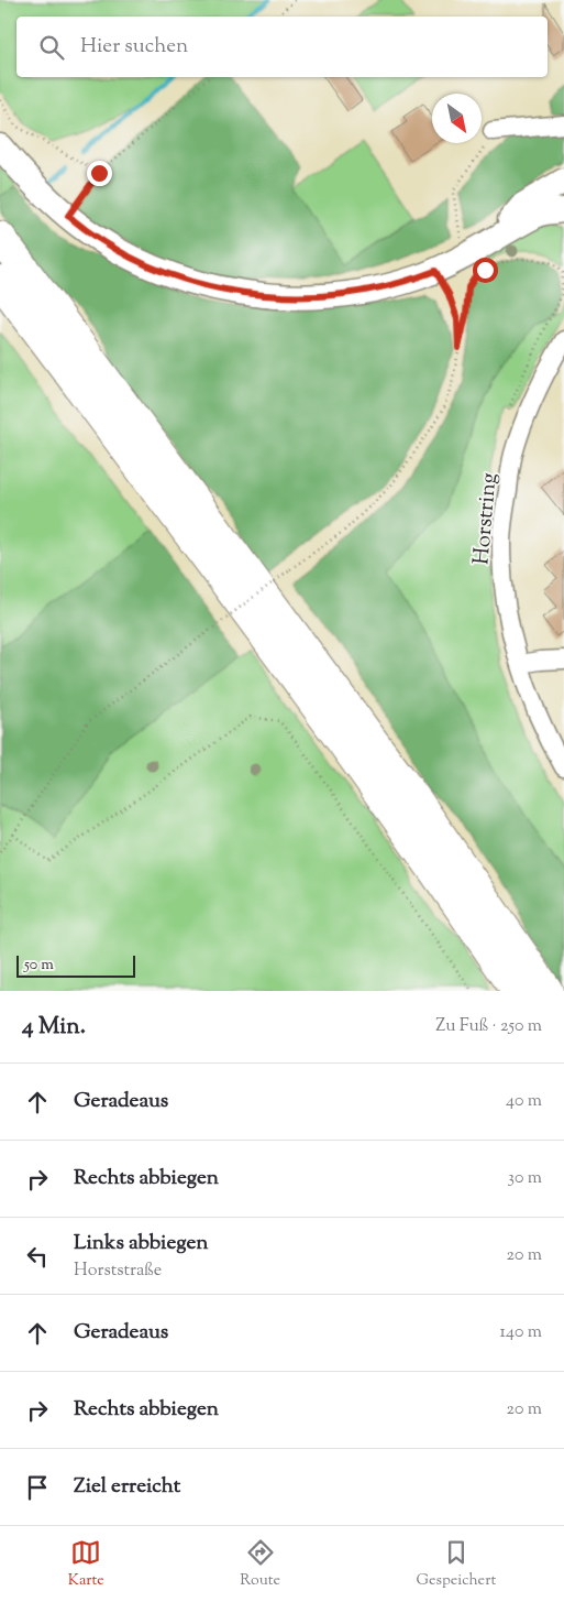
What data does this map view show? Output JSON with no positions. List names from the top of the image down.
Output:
{
  "streets": {
    "street": ["Horstring"]
  },
  "scale_bar": "50 m",
  "north": "bottom right",
  "page": {
    "search": "Hier suchen",
    "scale": "50 m",
    "heading": ["4 Min.", "Zu Fuß · 250 m"],
    "list": [
      ["Geradeaus", "40 m"],
      ["Rechts abbiegen", "30 m"],
      ["Links abbiegen", "Horststraße", "20 m"],
      ["Geradeaus", "140 m"],
      ["Rechts abbiegen", "20 m"],
      "Ziel erreicht"
    ],
    "nav": ["Karte", "Route", "Gespeichert"]
  }
}
